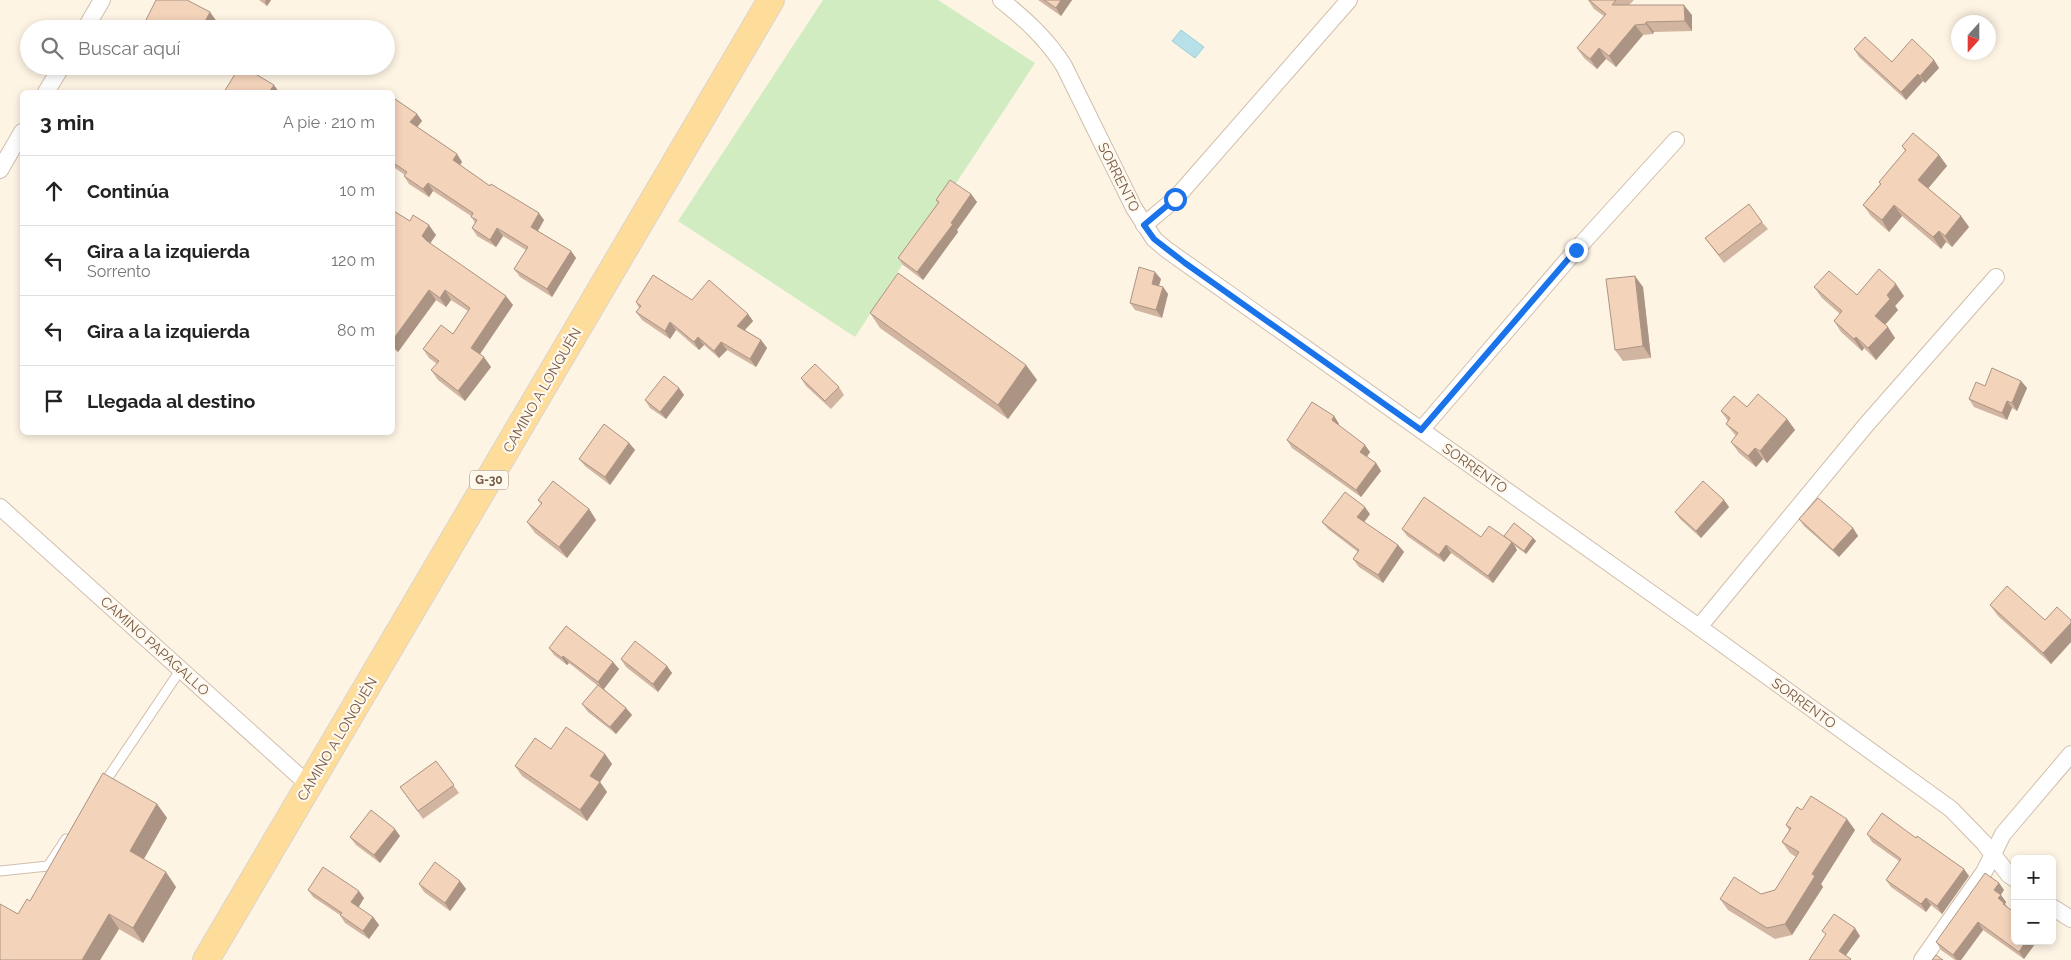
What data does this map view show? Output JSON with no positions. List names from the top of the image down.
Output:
{
  "streets": {
    "main road": ["CAMINO A LONQUÉN", "G-30"],
    "street": ["SORRENTO", "CAMINO PAPAGALLO"]
  },
  "crossings": [
    ["CAMINO A LONQUÉN", "CAMINO PAPAGALLO"]
  ],
  "north": "bottom",
  "page": {
    "search": "Buscar aquí",
    "heading": ["3 min", "A pie · 210 m"],
    "list": [
      ["Continúa", "10 m"],
      ["Gira a la izquierda", "Sorrento", "120 m"],
      ["Gira a la izquierda", "80 m"],
      "Llegada al destino"
    ],
    "map_buttons": ["+", "−"]
  }
}
